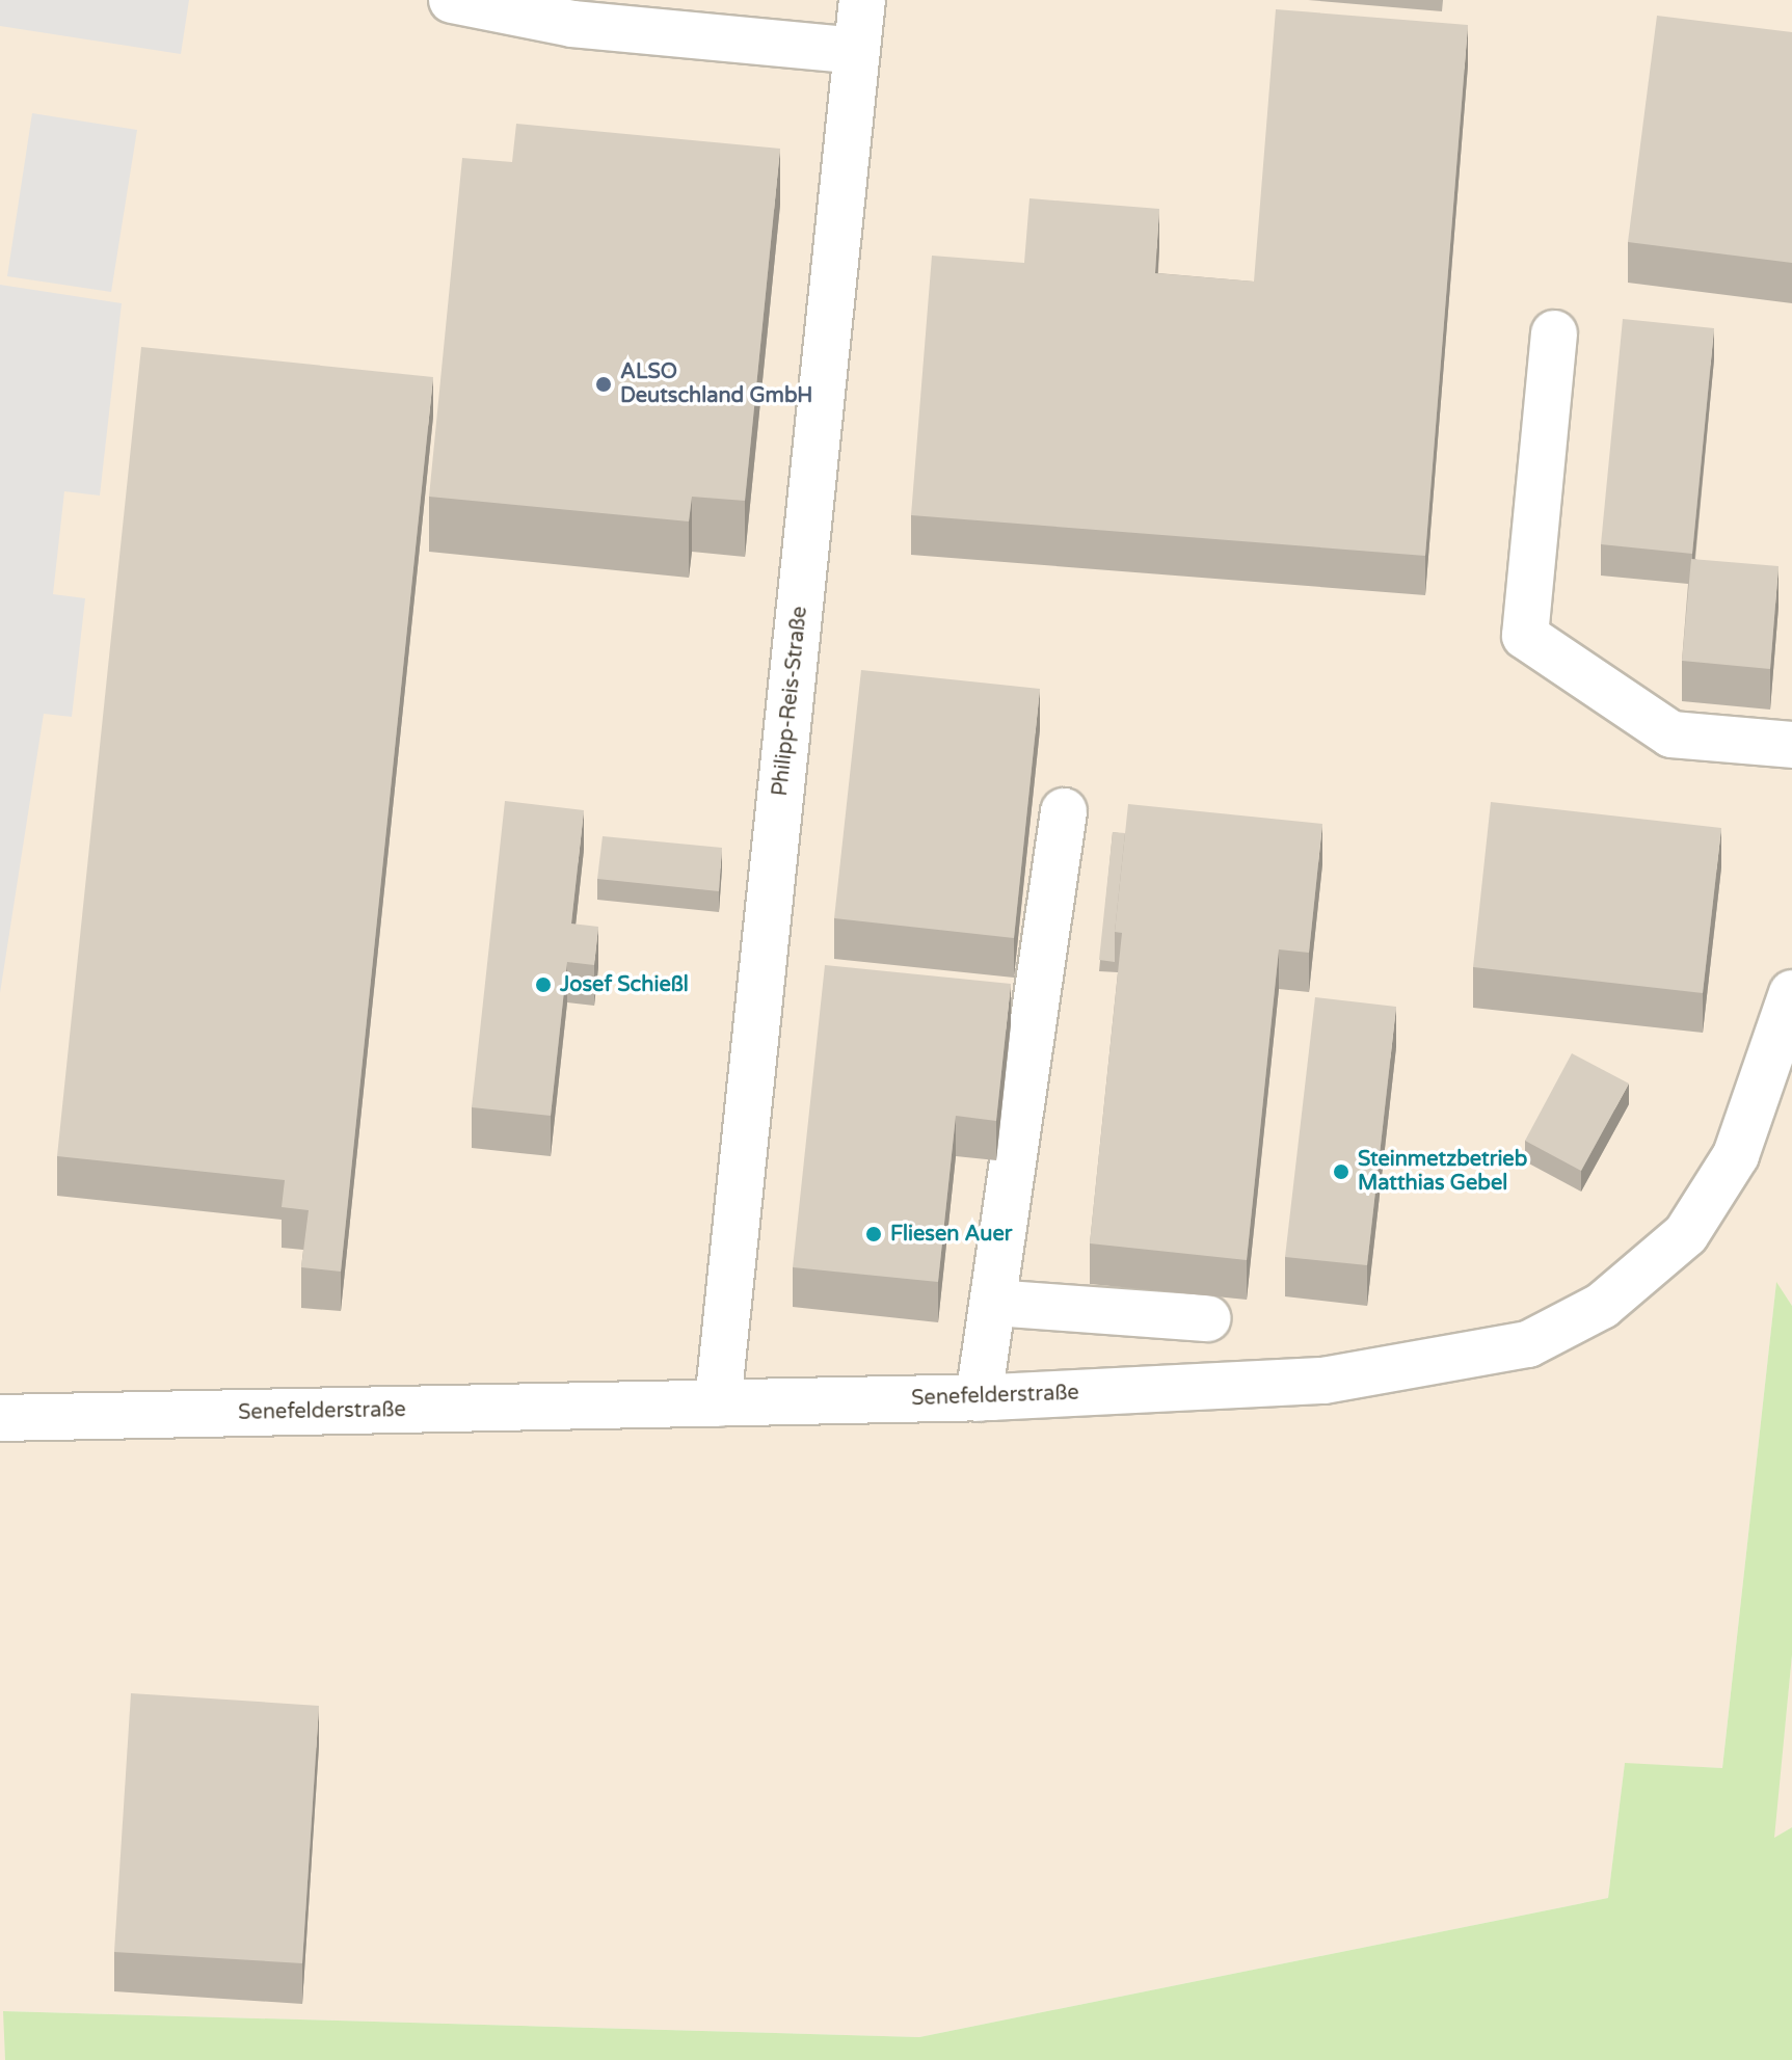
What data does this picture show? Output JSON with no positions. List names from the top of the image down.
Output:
{
  "streets": {
    "street": ["Philipp-Reis-Straße", "Senefelderstraße"]
  },
  "crossings": [
    ["Philipp-Reis-Straße", "Senefelderstraße"]
  ],
  "places": [
    "ALSO Deutschland GmbH",
    "Josef Schießl",
    "Steinmetzbetrieb Matthias Gebel",
    "Fliesen Auer"
  ]
}
